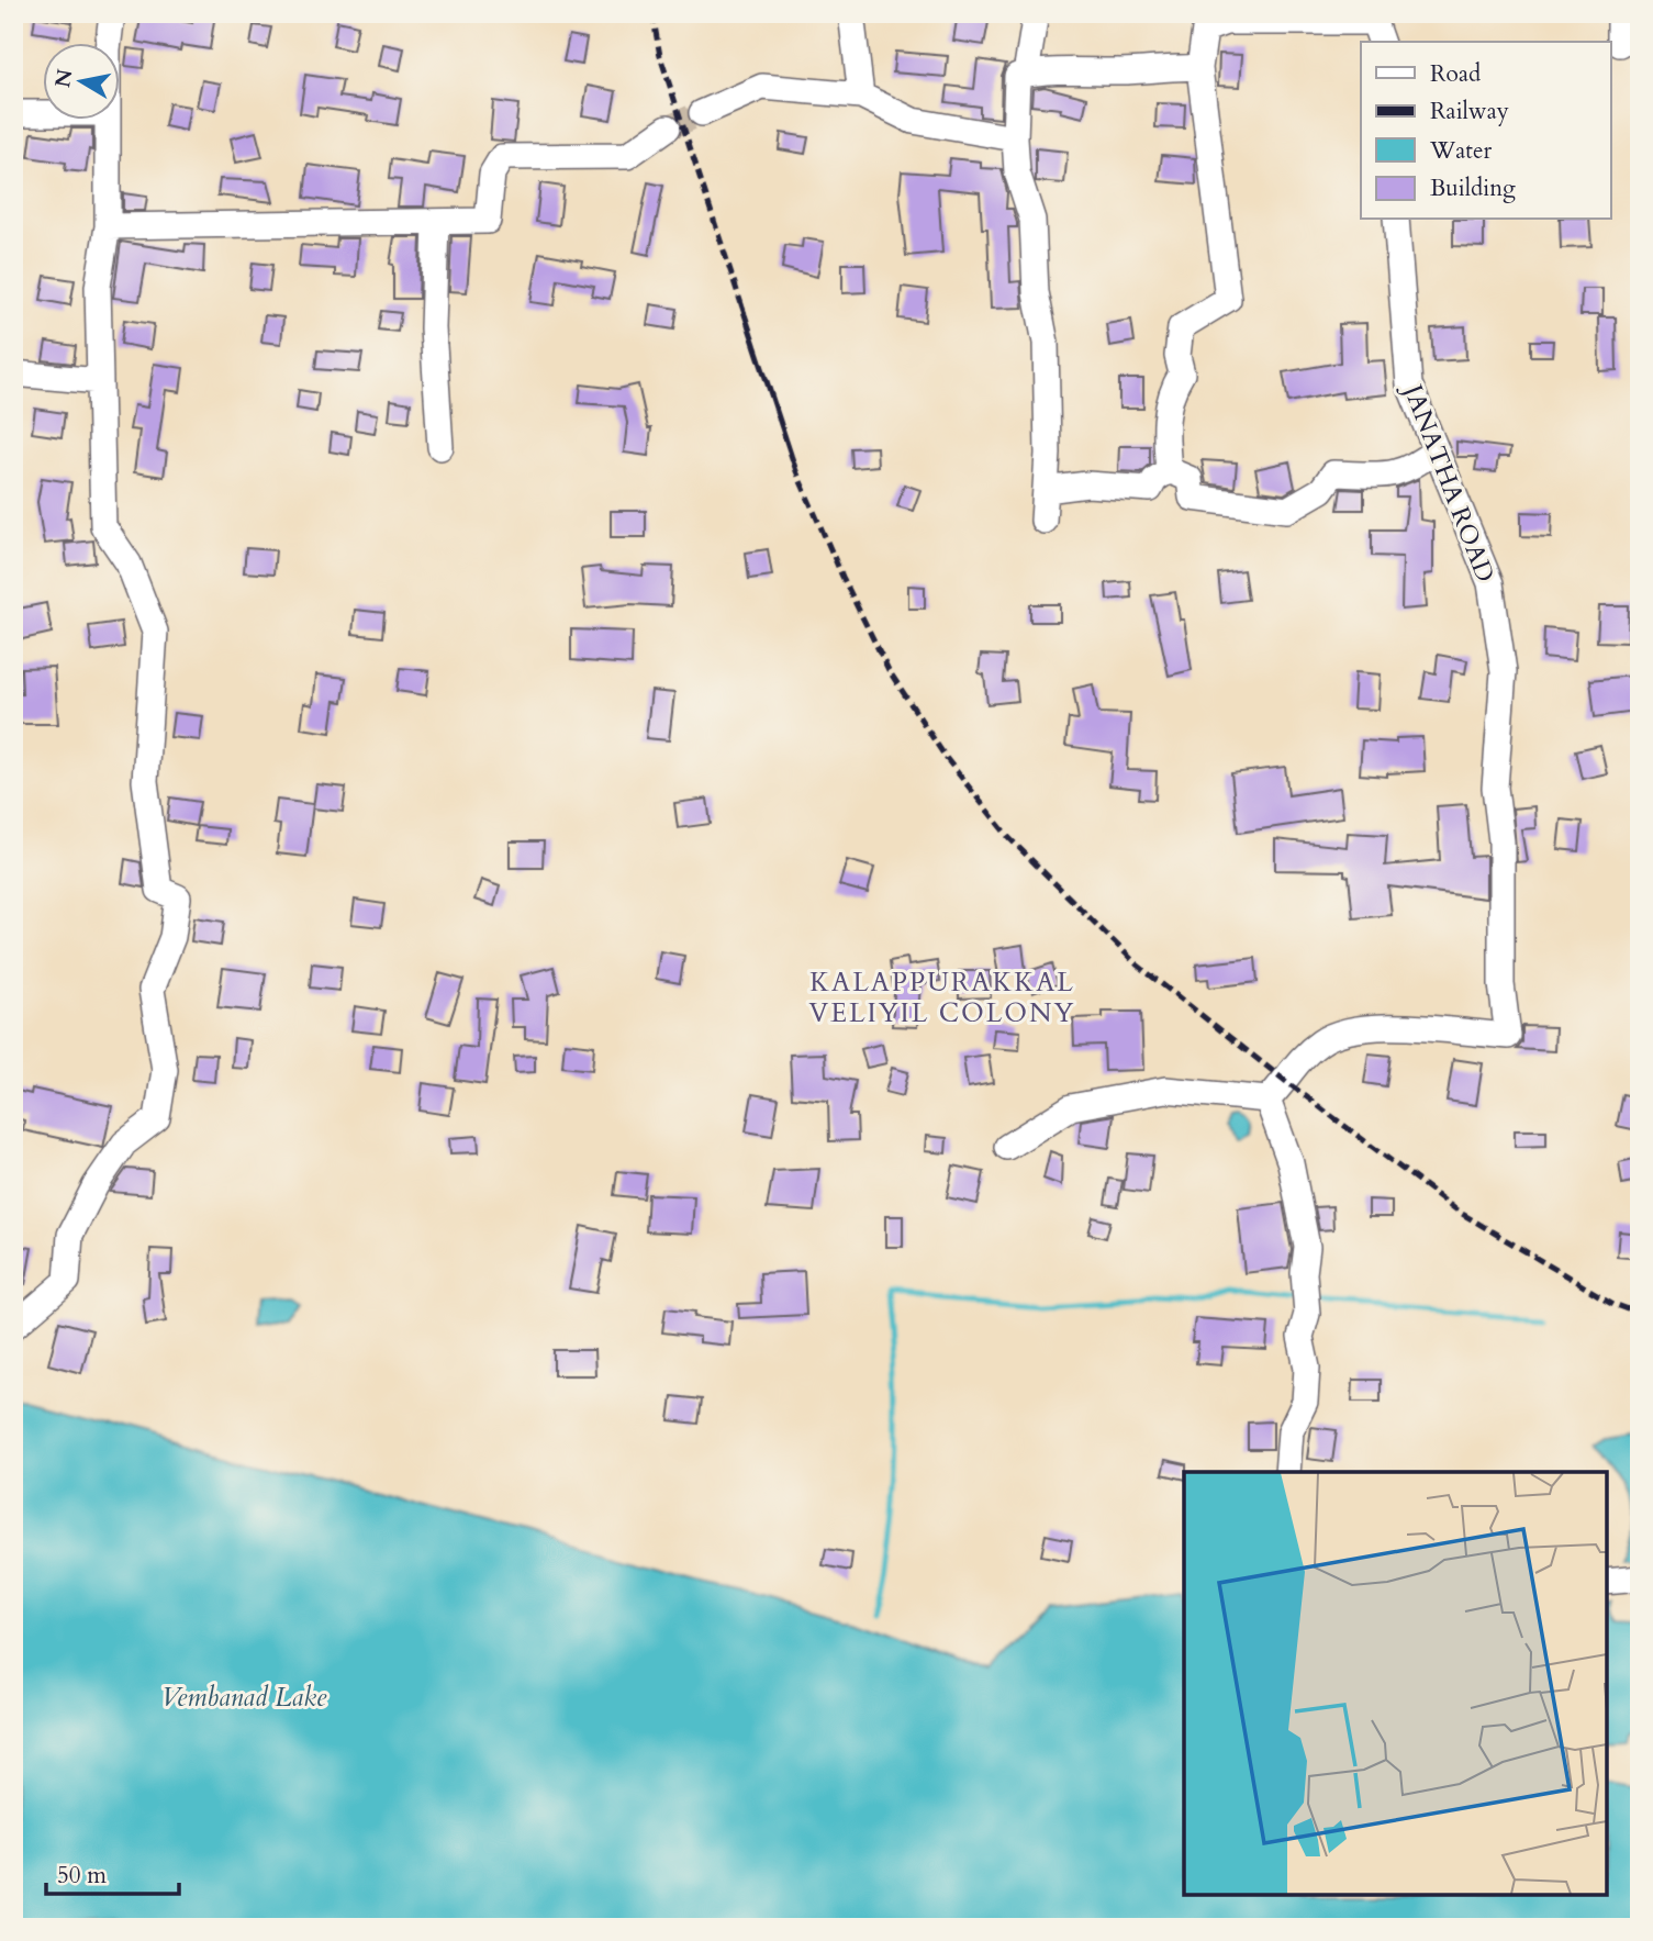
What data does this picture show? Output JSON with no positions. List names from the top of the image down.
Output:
{
  "streets": {
    "street": ["JANATHA ROAD"]
  },
  "districts": ["KALAPPURAKKAL VELIYIL COLONY"],
  "water": ["Vembanad Lake"],
  "legend": [
    "Road",
    "Railway",
    "Water",
    "Building"
  ],
  "scale_bar": "50 m",
  "north": "left"
}
